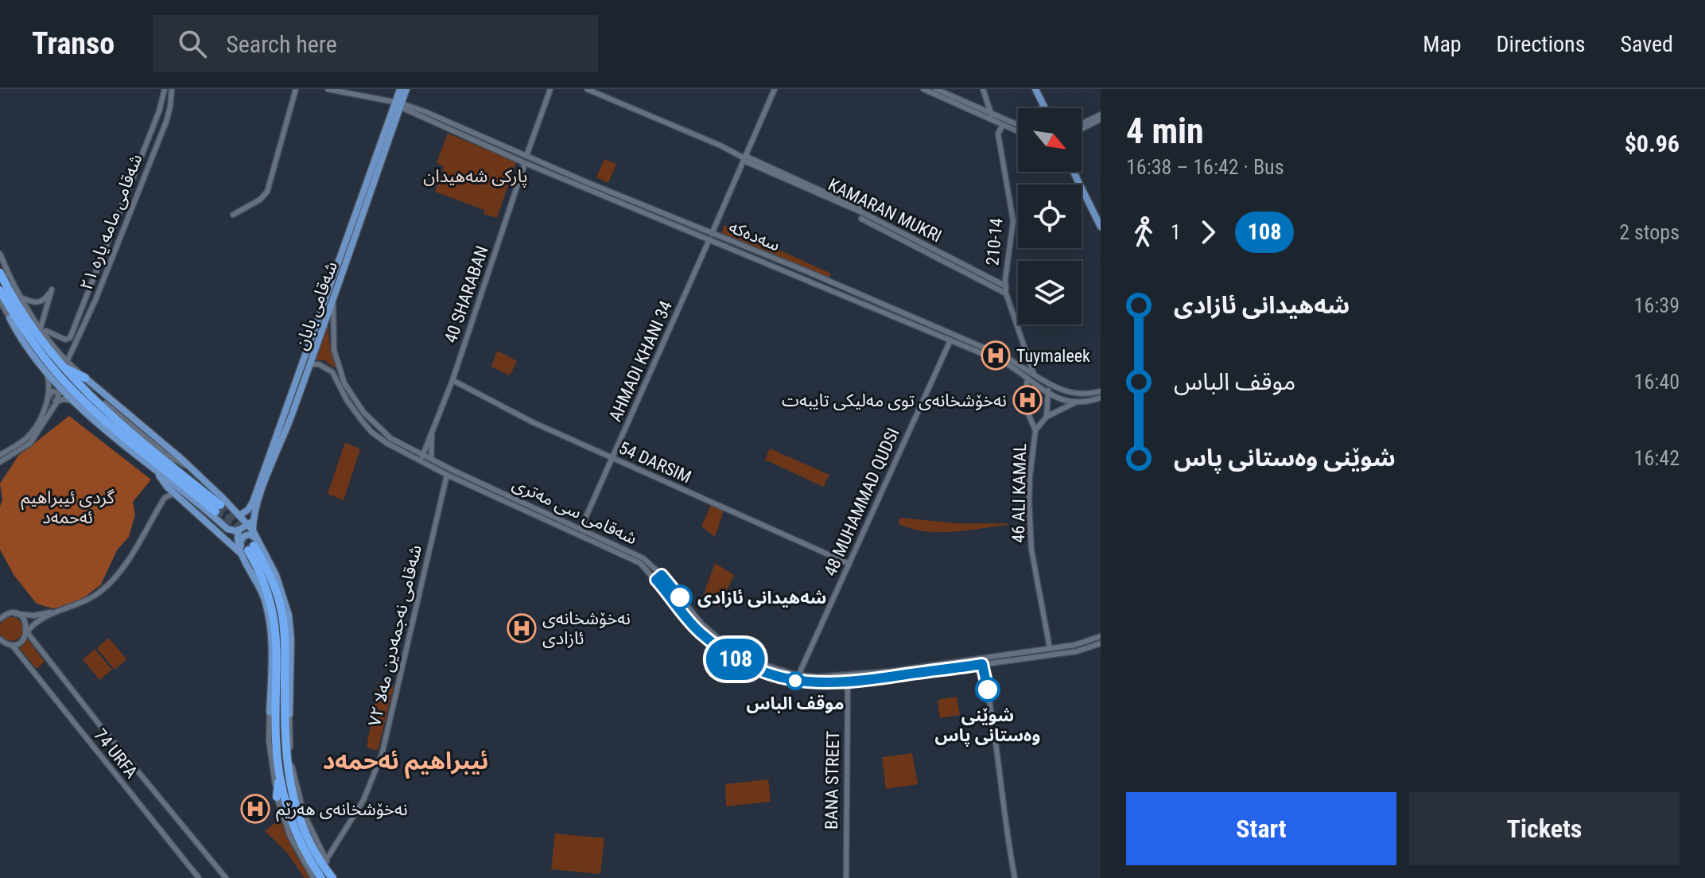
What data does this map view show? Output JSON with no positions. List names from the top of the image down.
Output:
{
  "streets": {
    "main road": [
      "KAMARAN MUKRI",
      "شەقامی مامە یارە ٢١",
      "سەدەکە",
      "210-14",
      "40 SHARABAN",
      "شەقامی بابان",
      "AHMADI KHANI 34",
      "54 DARSIM",
      "46 ALI KAMAL",
      "48 MUHAMMAD QUDSI",
      "شەقامی سی مەتری",
      "شەقامی نەجمەدین مەلا ٧٢",
      "74 URFA",
      "BANA STREET"
    ]
  },
  "crossings": [
    ["KAMARAN MUKRI", "210-14"],
    ["KAMARAN MUKRI", "AHMADI KHANI 34"],
    ["سەدەکە", "40 SHARABAN"],
    ["سەدەکە", "شەقامی بابان"],
    ["سەدەکە", "AHMADI KHANI 34"],
    ["سەدەکە", "48 MUHAMMAD QUDSI"],
    ["40 SHARABAN", "54 DARSIM"],
    ["40 SHARABAN", "شەقامی سی مەتری"],
    ["شەقامی بابان", "شەقامی سی مەتری"],
    ["AHMADI KHANI 34", "54 DARSIM"],
    ["AHMADI KHANI 34", "شەقامی سی مەتری"],
    ["54 DARSIM", "48 MUHAMMAD QUDSI"],
    ["46 ALI KAMAL", "شەقامی سی مەتری"],
    ["48 MUHAMMAD QUDSI", "شەقامی سی مەتری"],
    ["شەقامی سی مەتری", "شەقامی نەجمەدین مەلا ٧٢"],
    ["شەقامی سی مەتری", "BANA STREET"]
  ],
  "districts": ["ئیبراهیم ئەحمەد"],
  "parks": ["پارکی شەهیدان", "گردی ئیبراھیم ئەحمەد"],
  "places": {
    "hospital": [
      "Tuymaleek",
      "نەخۆشخانەی توی مەلیكی تایبەت",
      "نەخۆشخانەی ئازادی",
      "نەخۆشخانەی هەرێم"
    ],
    "other": ["شەهیدانی ئازادی", "موقف الباس", "شوێنی وەستانی پاس"]
  },
  "lines": ["bus line 108"],
  "north": "bottom right",
  "page": {
    "header": "Transo",
    "search": "Search here",
    "nav": ["Map", "Directions", "Saved"],
    "on_map": "108",
    "heading": ["4 min", "16:38 – 16:42 · Bus", "$0.96"],
    "legs": ["1", "108", "2 stops"],
    "list": [
      {
        "name": "شەهیدانی ئازادی",
        "value": "16:39"
      },
      {
        "name": "موقف الباس",
        "value": "16:40"
      },
      {
        "name": "شوێنی وەستانی پاس",
        "value": "16:42"
      }
    ],
    "buttons": ["Start", "Tickets"]
  }
}
